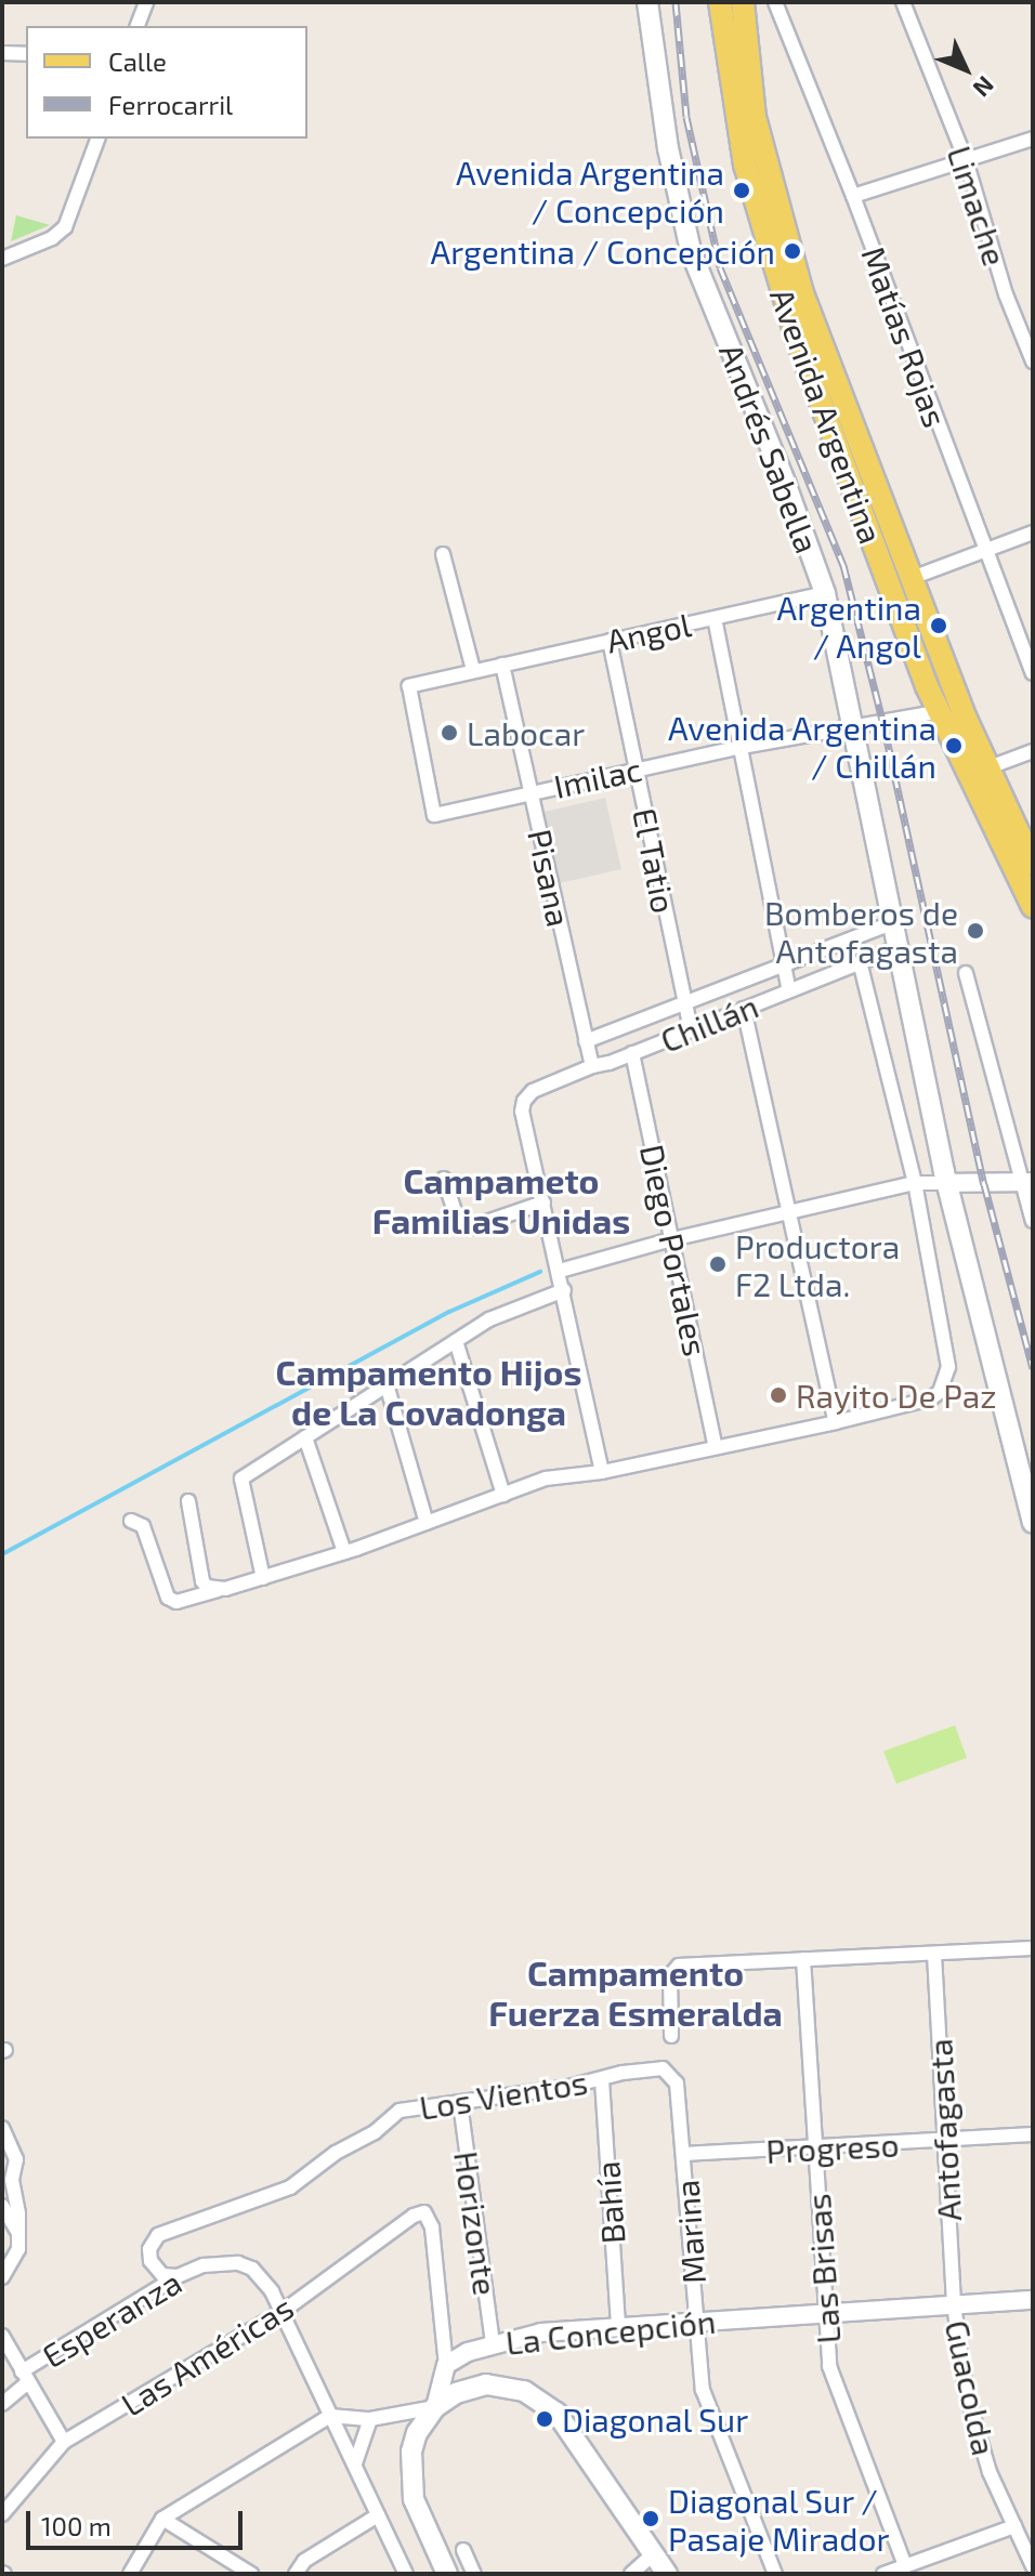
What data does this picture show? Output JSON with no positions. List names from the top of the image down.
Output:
{
  "streets": {
    "main road": ["Avenida Argentina", "Andrés Sabella"],
    "street": [
      "Limache",
      "Matías Rojas",
      "Angol",
      "Imilac",
      "El Tatio",
      "Pisana",
      "Chillán",
      "Diego Portales",
      "Los Vientos",
      "Antofagasta",
      "Progreso",
      "Bahía",
      "Horizonte",
      "Marina",
      "Las Brisas",
      "Esperanza",
      "La Concepción",
      "Las Américas",
      "Guacolda"
    ]
  },
  "crossings": [
    ["Avenida Argentina", "Imilac"],
    ["Andrés Sabella", "Angol"],
    ["Andrés Sabella", "Imilac"],
    ["Andrés Sabella", "Chillán"],
    ["Angol", "Imilac"],
    ["Angol", "El Tatio"],
    ["Angol", "Pisana"],
    ["Imilac", "El Tatio"],
    ["Imilac", "Pisana"],
    ["El Tatio", "Chillán"],
    ["Pisana", "Chillán"],
    ["Chillán", "Diego Portales"],
    ["Los Vientos", "Bahía"],
    ["Los Vientos", "Horizonte"],
    ["Los Vientos", "Marina"],
    ["Los Vientos", "Esperanza"],
    ["Antofagasta", "Progreso"],
    ["Antofagasta", "La Concepción"],
    ["Antofagasta", "Guacolda"],
    ["Progreso", "Marina"],
    ["Progreso", "Las Brisas"],
    ["Bahía", "La Concepción"],
    ["Horizonte", "La Concepción"],
    ["Horizonte", "Las Américas"],
    ["Marina", "La Concepción"],
    ["Las Brisas", "La Concepción"],
    ["Esperanza", "Las Américas"],
    ["La Concepción", "Guacolda"]
  ],
  "districts": ["Campameto Familias Unidas", "Campamento Hijos de La Covadonga", "Campamento Fuerza Esmeralda"],
  "places": [
    "Avenida Argentina / Concepción",
    "Argentina / Concepción",
    "Argentina / Angol",
    "Labocar",
    "Avenida Argentina / Chillán",
    "Bomberos de Antofagasta",
    "Productora F2 Ltda.",
    "Rayito De Paz",
    "Diagonal Sur",
    "Diagonal Sur / Pasaje Mirador"
  ],
  "legend": ["Calle", "Ferrocarril"],
  "scale_bar": "100 m",
  "north": "bottom right"
}
